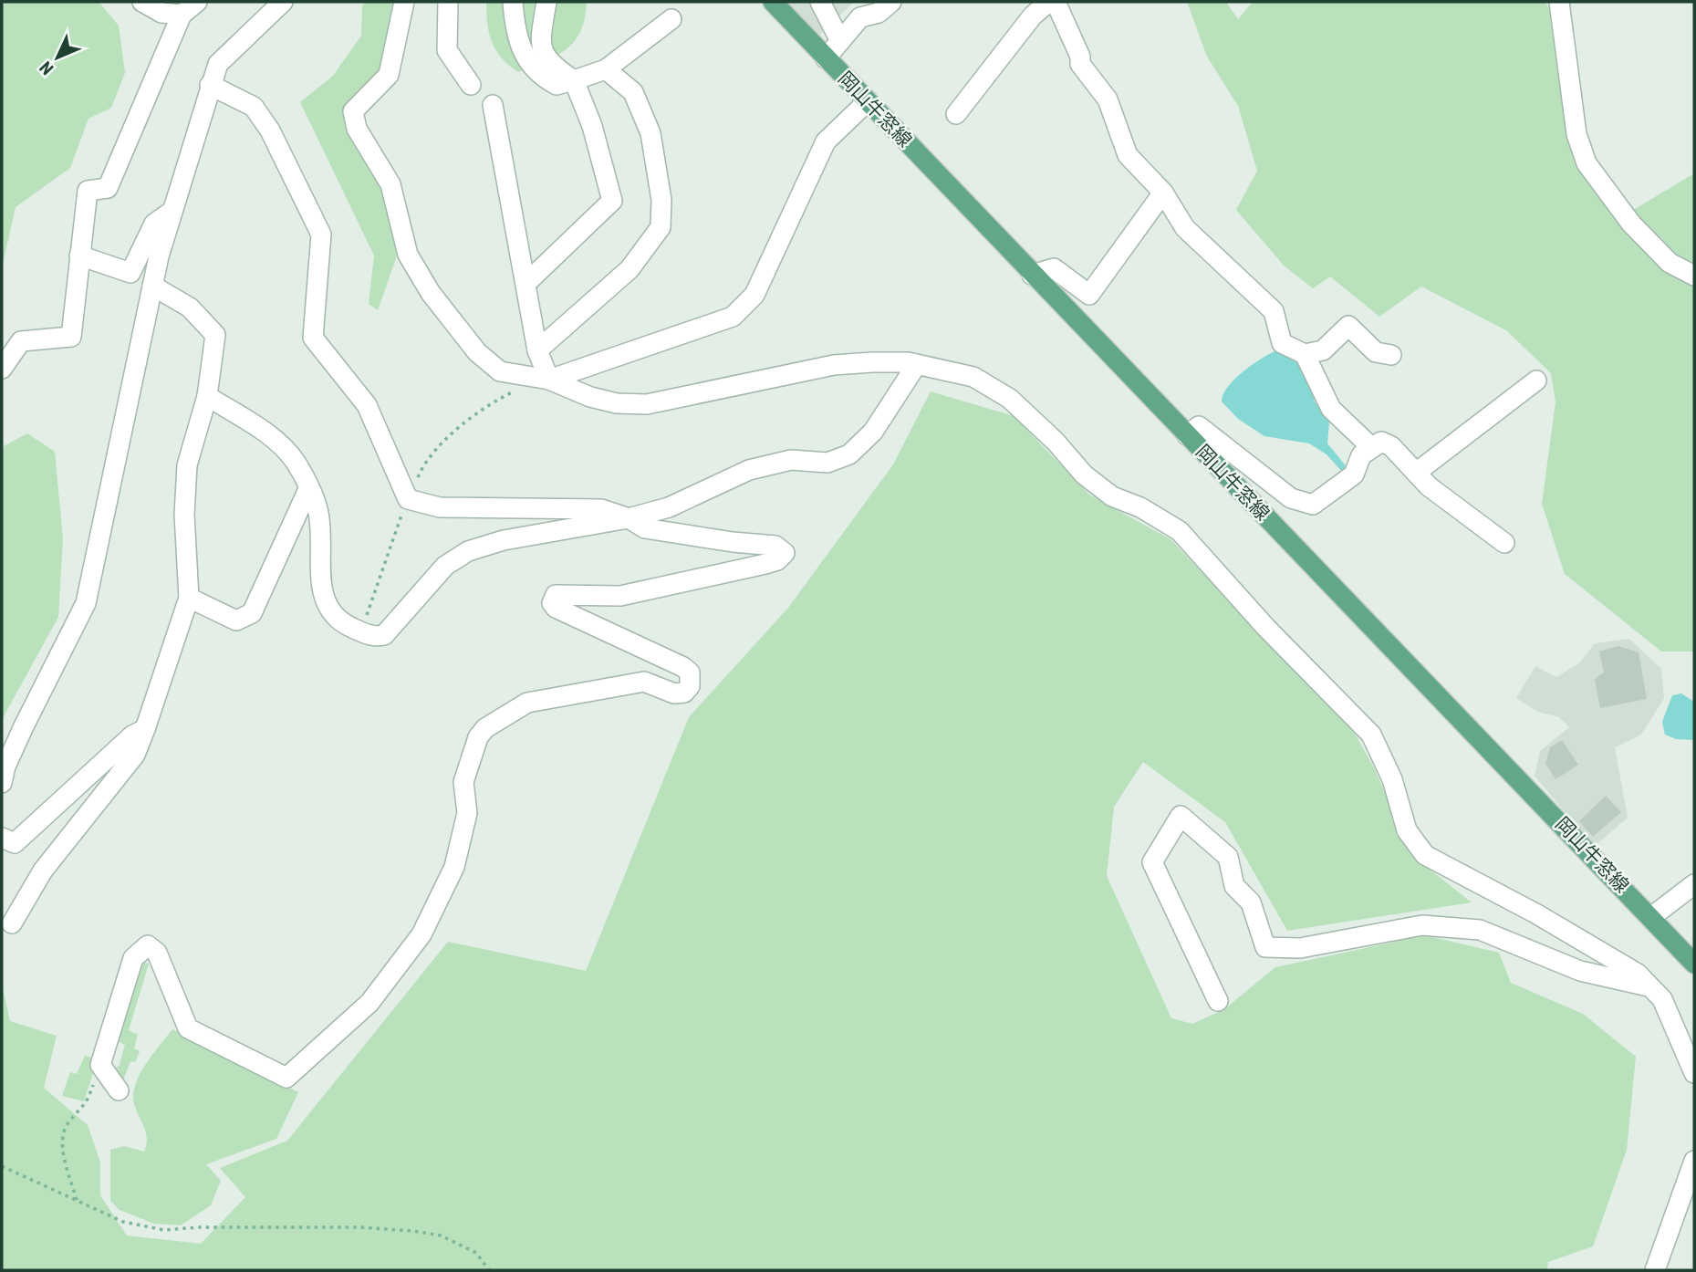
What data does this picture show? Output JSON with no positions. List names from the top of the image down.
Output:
{
  "streets": {
    "main road": ["岡山牛窓線"]
  },
  "north": "bottom left"
}
